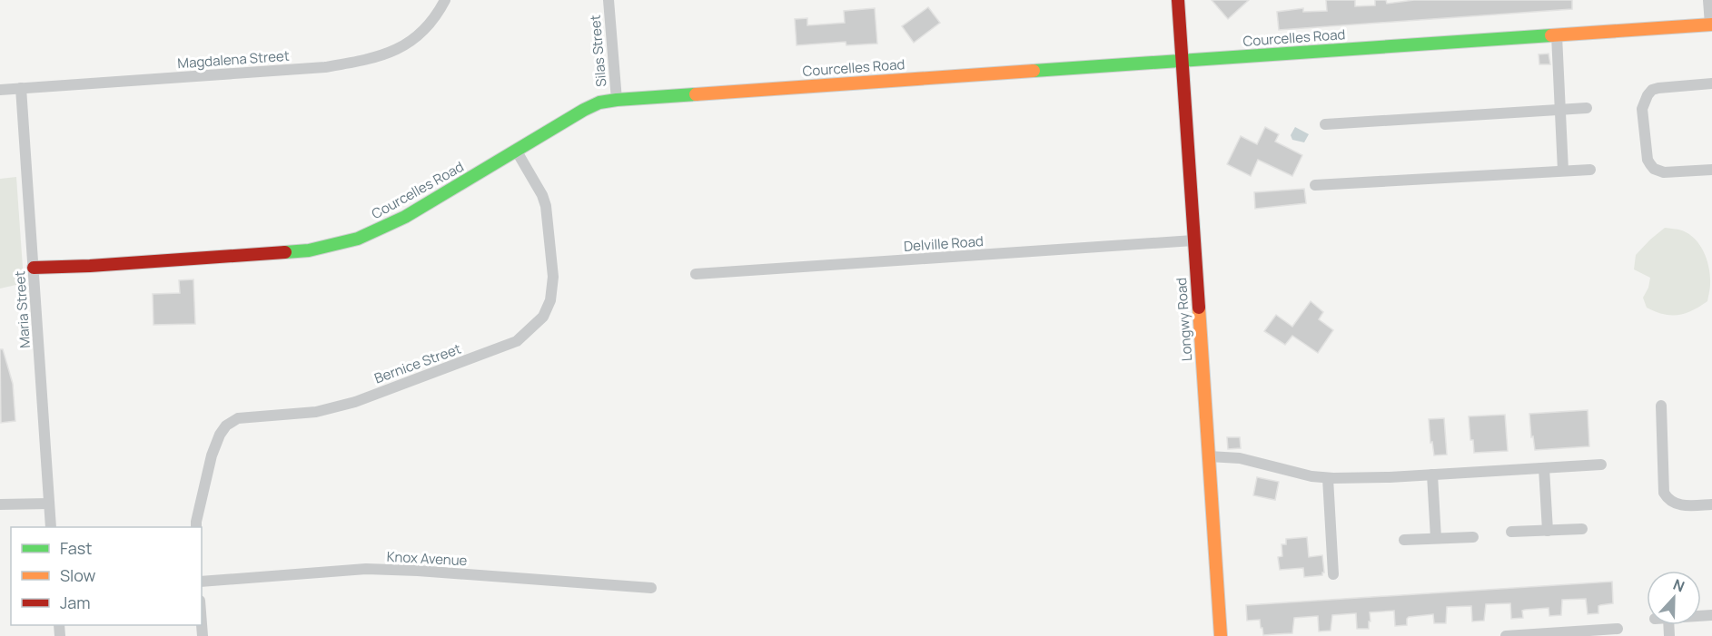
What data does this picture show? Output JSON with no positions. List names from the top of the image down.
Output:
{
  "streets": {
    "street": [
      "Courcelles Road",
      "Silas Street",
      "Magdalena Street",
      "Delville Road",
      "Maria Street",
      "Longwy Road",
      "Bernice Street",
      "Knox Avenue"
    ]
  },
  "crossings": [
    ["Courcelles Road", "Silas Street"],
    ["Courcelles Road", "Maria Street"],
    ["Courcelles Road", "Longwy Road"],
    ["Courcelles Road", "Bernice Street"],
    ["Magdalena Street", "Maria Street"],
    ["Delville Road", "Longwy Road"]
  ],
  "legend": ["Fast", "Slow", "Jam"],
  "north": "top"
}
